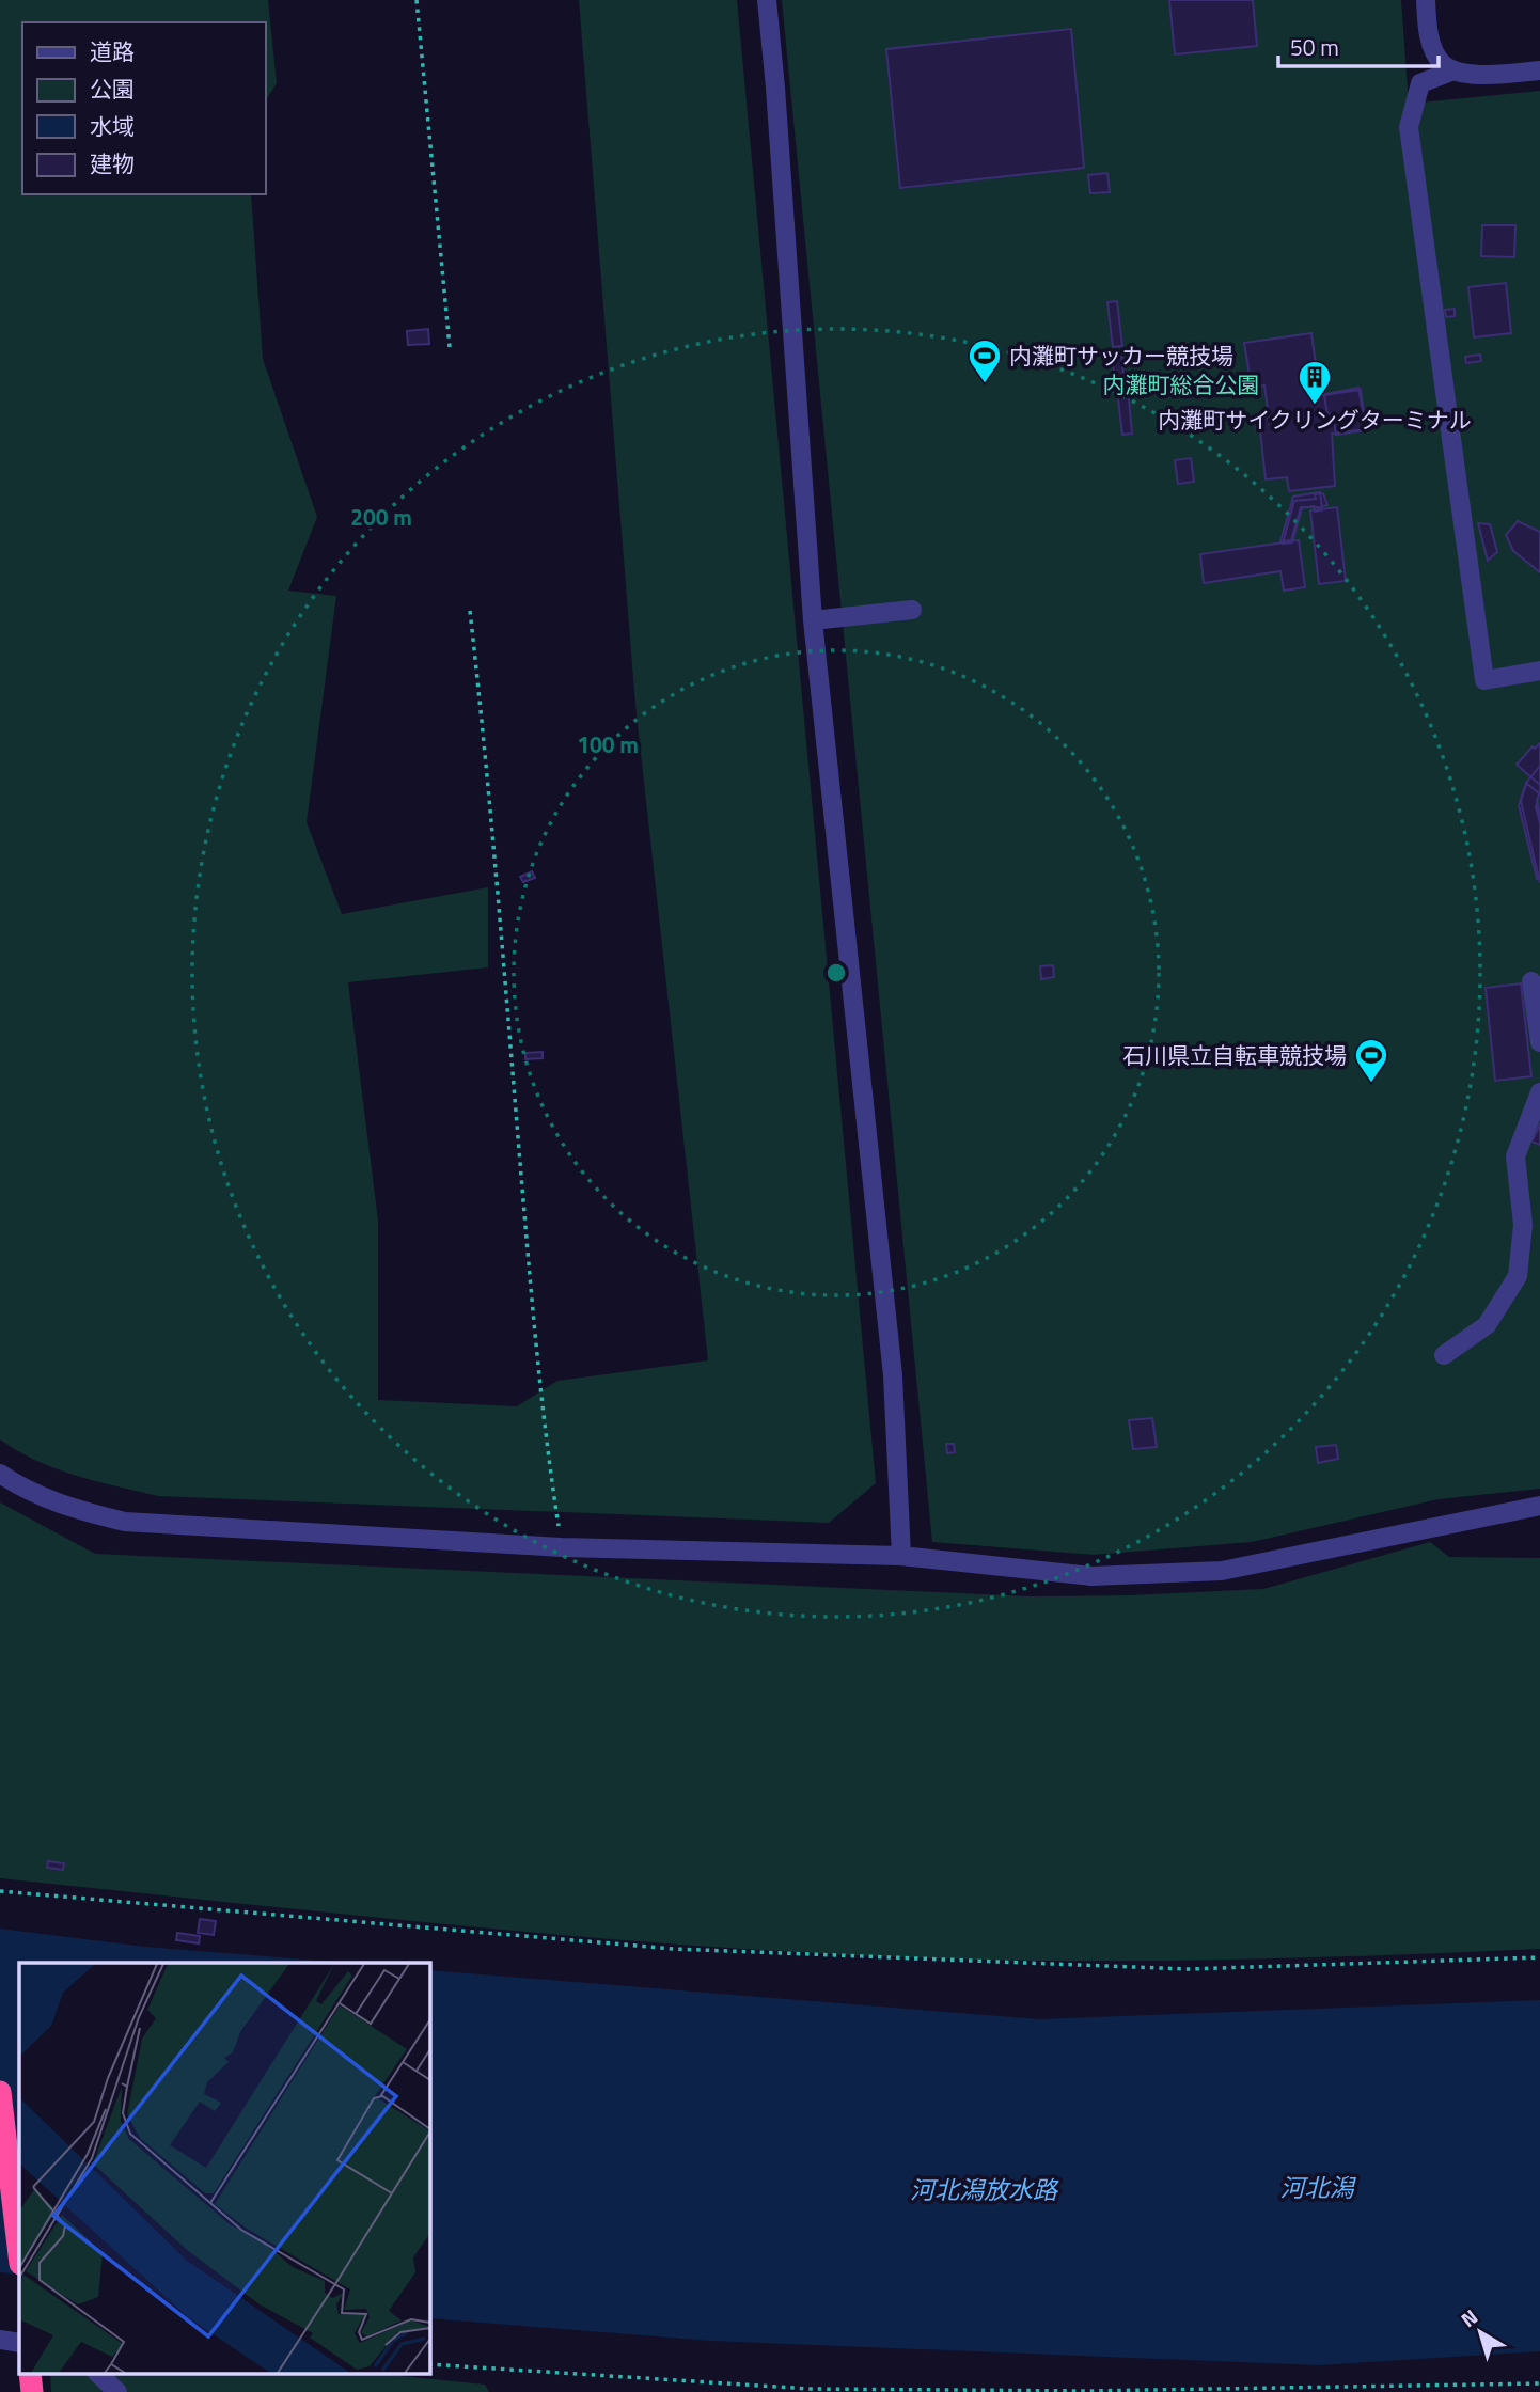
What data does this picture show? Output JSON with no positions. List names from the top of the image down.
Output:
{
  "water": ["河北潟", "河北潟放水路"],
  "parks": ["内灘町総合公園"],
  "places": {
    "sports": ["内灘町サッカー競技場", "石川県立自転車競技場"],
    "building": ["内灘町サイクリングターミナル"]
  },
  "legend": [
    "道路",
    "公園",
    "水域",
    "建物"
  ],
  "scale_bar": "50 m",
  "north": "top left",
  "rings": ["200 m", "100 m"]
}
